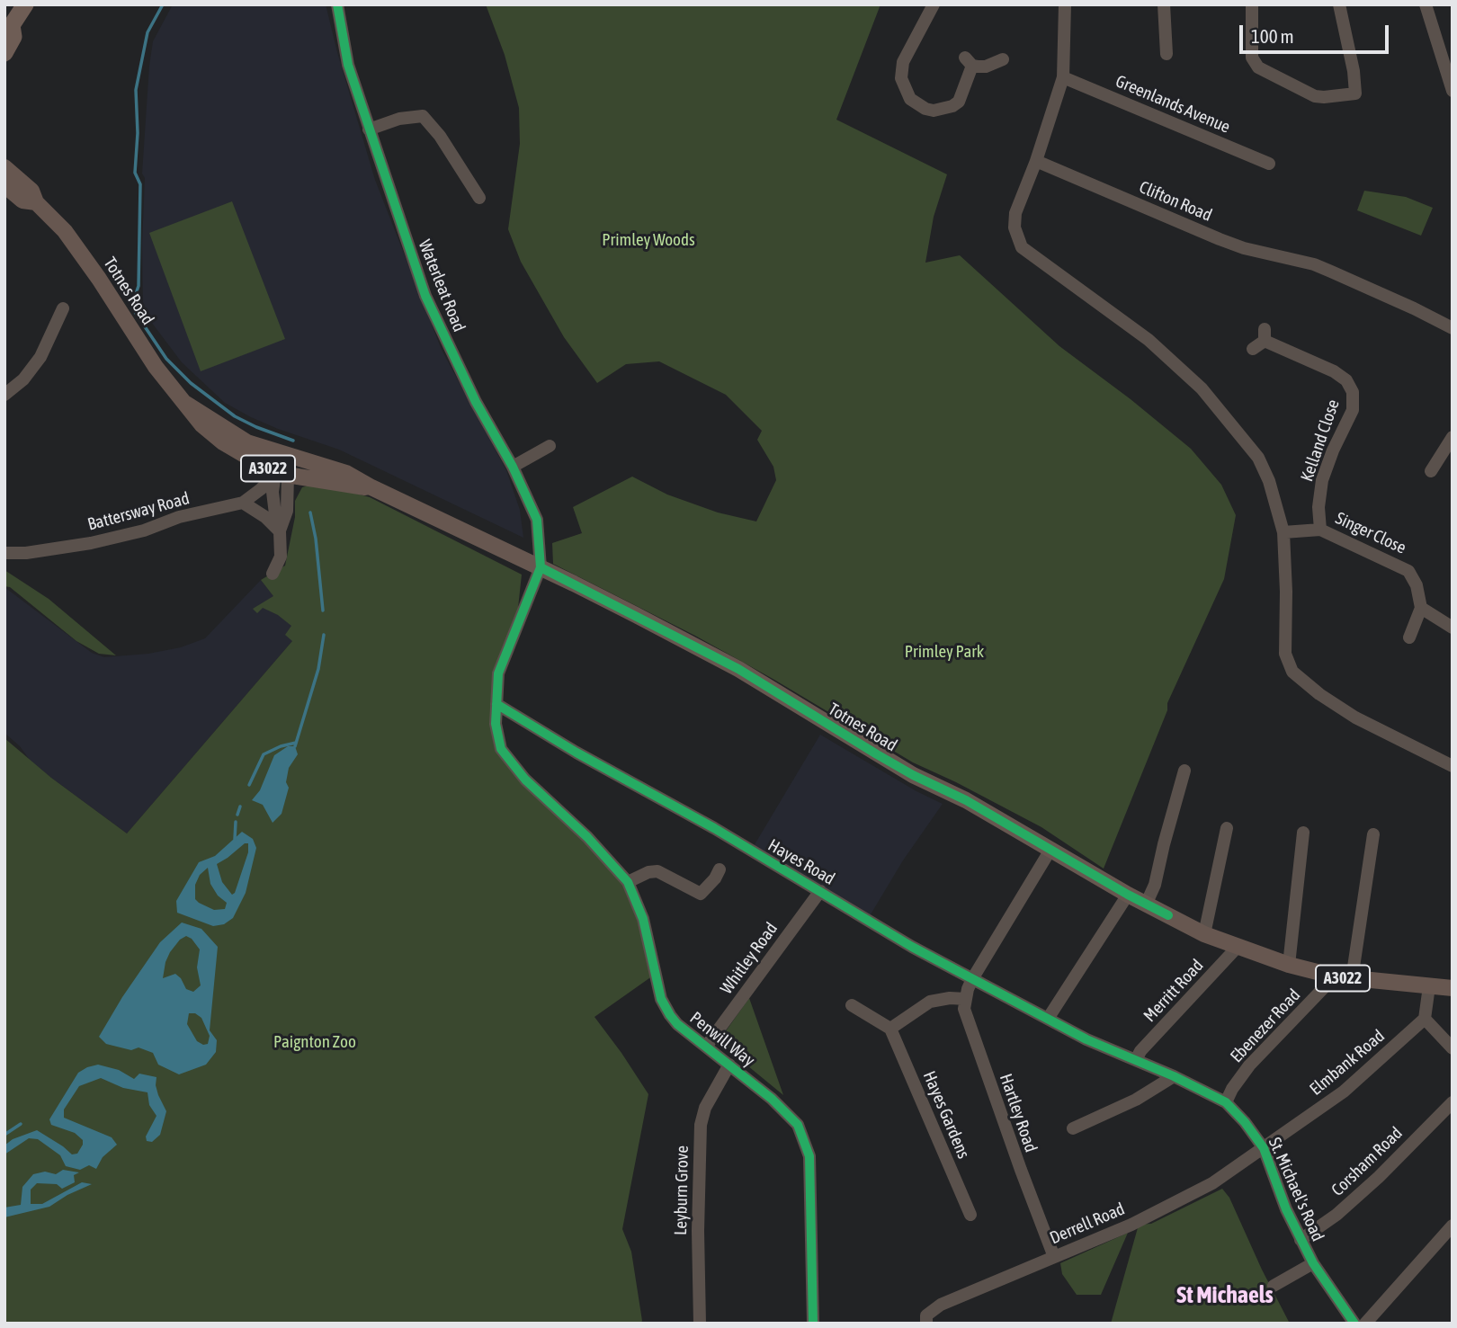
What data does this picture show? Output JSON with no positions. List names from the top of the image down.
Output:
{
  "streets": {
    "main road": ["Totnes Road", "A3022"],
    "street": [
      "Greenlands Avenue",
      "Clifton Road",
      "Waterleat Road",
      "Kelland Close",
      "Battersway Road",
      "Singer Close",
      "Hayes Road",
      "Whitley Road",
      "Merritt Road",
      "Ebenezer Road",
      "Penwill Way",
      "Elmbank Road",
      "Hartley Road",
      "Hayes Gardens",
      "Corsham Road",
      "St. Michael's Road",
      "Leyburn Grove",
      "Derrell Road"
    ]
  },
  "crossings": [
    ["Waterleat Road", "Totnes Road"],
    ["Totnes Road", "Battersway Road"],
    ["Totnes Road", "Merritt Road"],
    ["Totnes Road", "Ebenezer Road"],
    ["Totnes Road", "Hartley Road"],
    ["Kelland Close", "Singer Close"],
    ["Hayes Road", "Whitley Road"],
    ["Hayes Road", "Merritt Road"],
    ["Hayes Road", "Ebenezer Road"],
    ["Hayes Road", "Penwill Way"],
    ["Hayes Road", "Hartley Road"],
    ["Hayes Road", "St. Michael's Road"],
    ["Whitley Road", "Penwill Way"],
    ["Ebenezer Road", "St. Michael's Road"],
    ["Penwill Way", "Leyburn Grove"],
    ["Elmbank Road", "St. Michael's Road"],
    ["Elmbank Road", "Derrell Road"],
    ["Hartley Road", "Derrell Road"],
    ["Corsham Road", "St. Michael's Road"],
    ["St. Michael's Road", "Derrell Road"]
  ],
  "districts": ["St Michaels"],
  "parks": ["Primley Woods", "Primley Park", "Paignton Zoo"],
  "scale_bar": "100 m"
}
